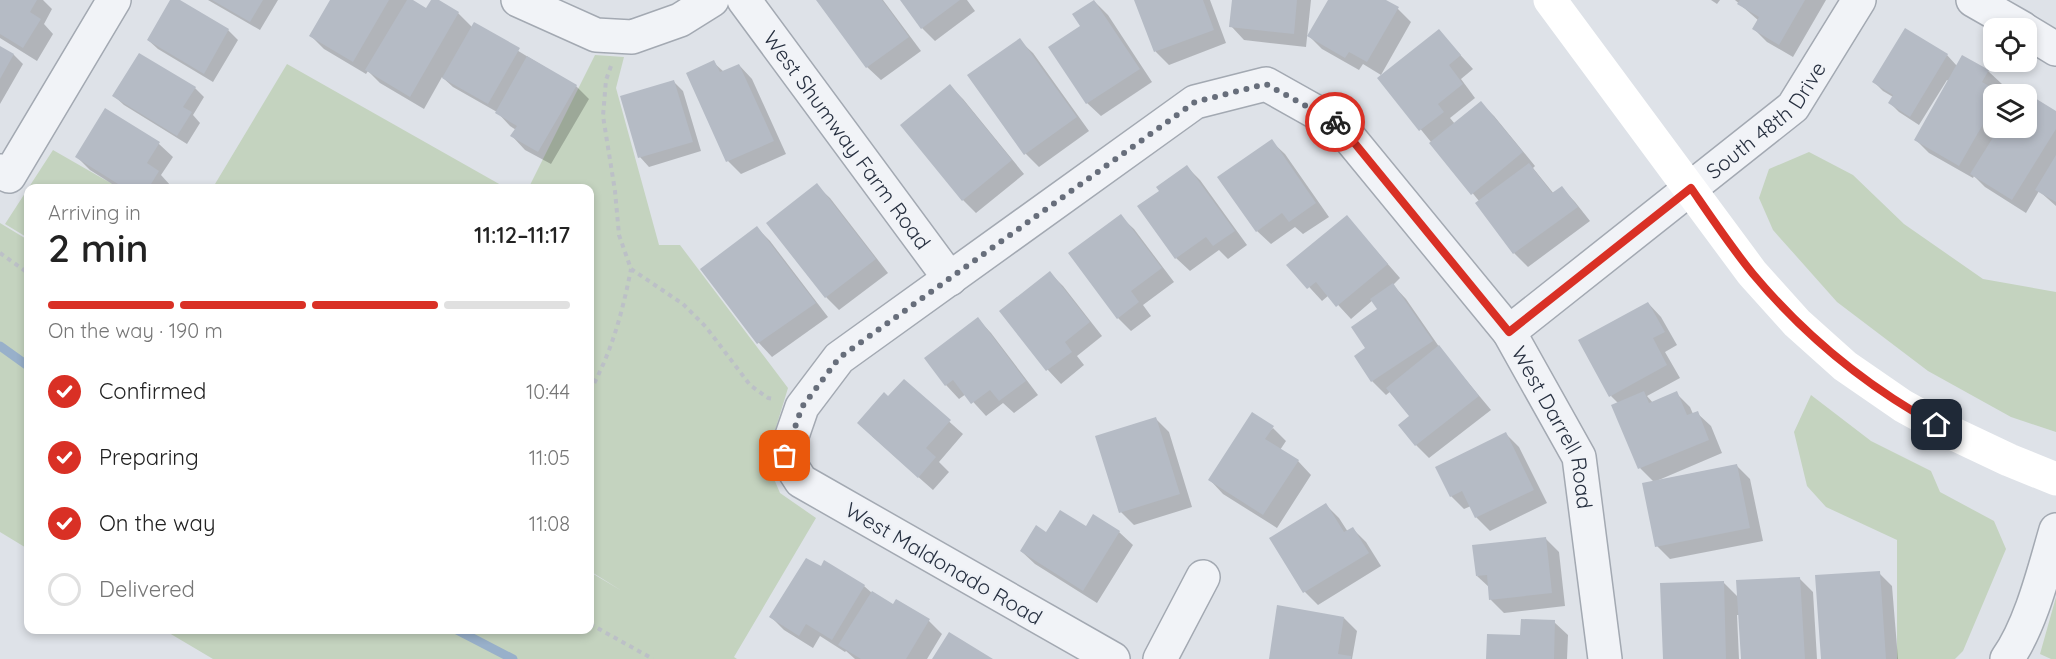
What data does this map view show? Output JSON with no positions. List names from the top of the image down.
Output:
{
  "streets": {
    "street": [
      "South 48th Drive",
      "West Shumway Farm Road",
      "West Darrell Road",
      "West Maldonado Road"
    ]
  },
  "crossings": [
    ["South 48th Drive", "West Darrell Road"],
    ["West Shumway Farm Road", "West Darrell Road"]
  ],
  "page": {
    "heading": ["2 min", "Arriving in", "11:12–11:17"],
    "bar": "On the way · 190 m",
    "list": [
      ["Confirmed", "10:44"],
      ["Preparing", "11:05"],
      ["On the way", "11:08"],
      "Delivered"
    ]
  }
}
